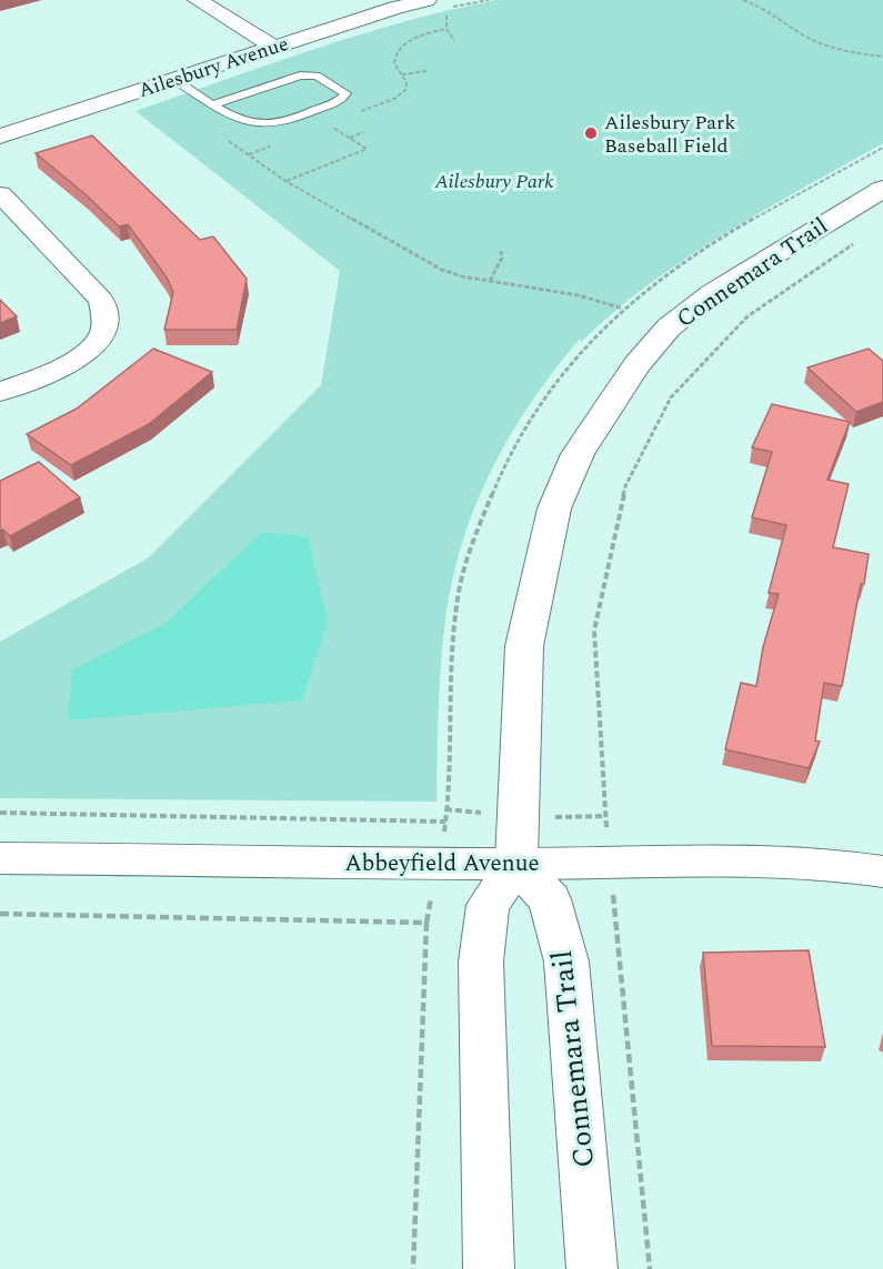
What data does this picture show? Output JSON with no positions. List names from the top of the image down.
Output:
{
  "streets": {
    "street": ["Ailesbury Avenue", "Connemara Trail", "Abbeyfield Avenue"]
  },
  "crossings": [
    ["Connemara Trail", "Abbeyfield Avenue"]
  ],
  "parks": ["Ailesbury Park"],
  "places": ["Ailesbury Park Baseball Field"]
}
